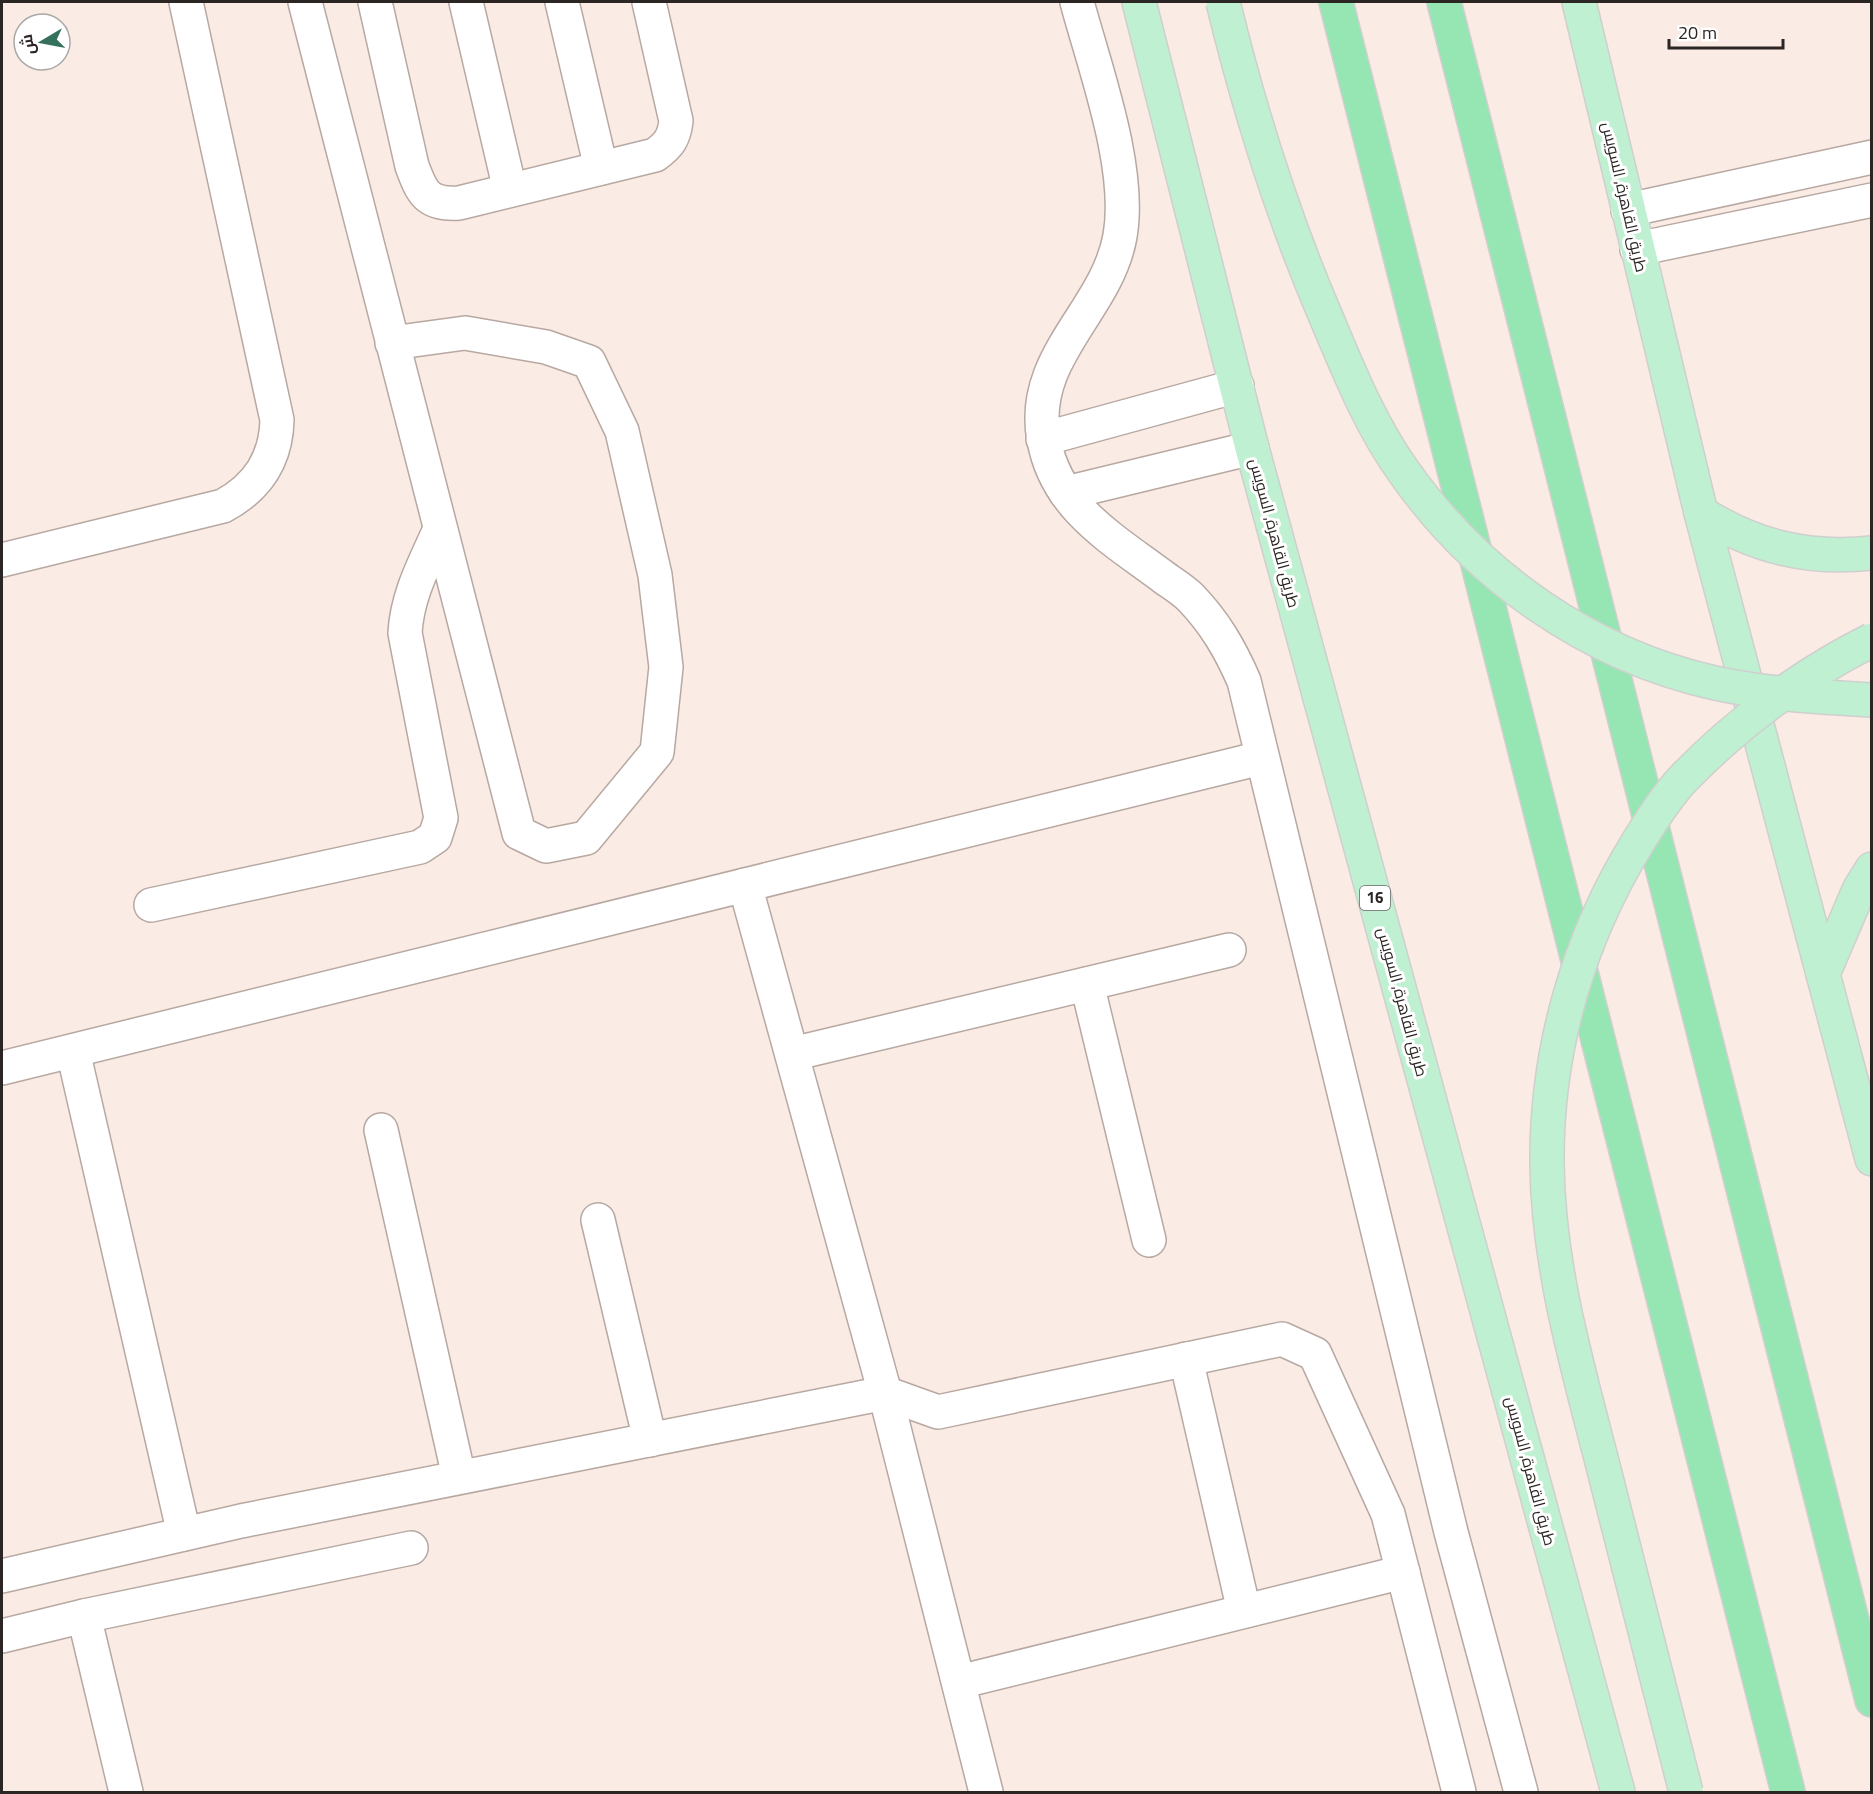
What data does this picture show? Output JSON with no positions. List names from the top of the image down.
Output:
{
  "streets": {
    "main road": ["طريق القاهرة, السويس", "16"]
  },
  "scale_bar": "20 m",
  "north": "left"
}
